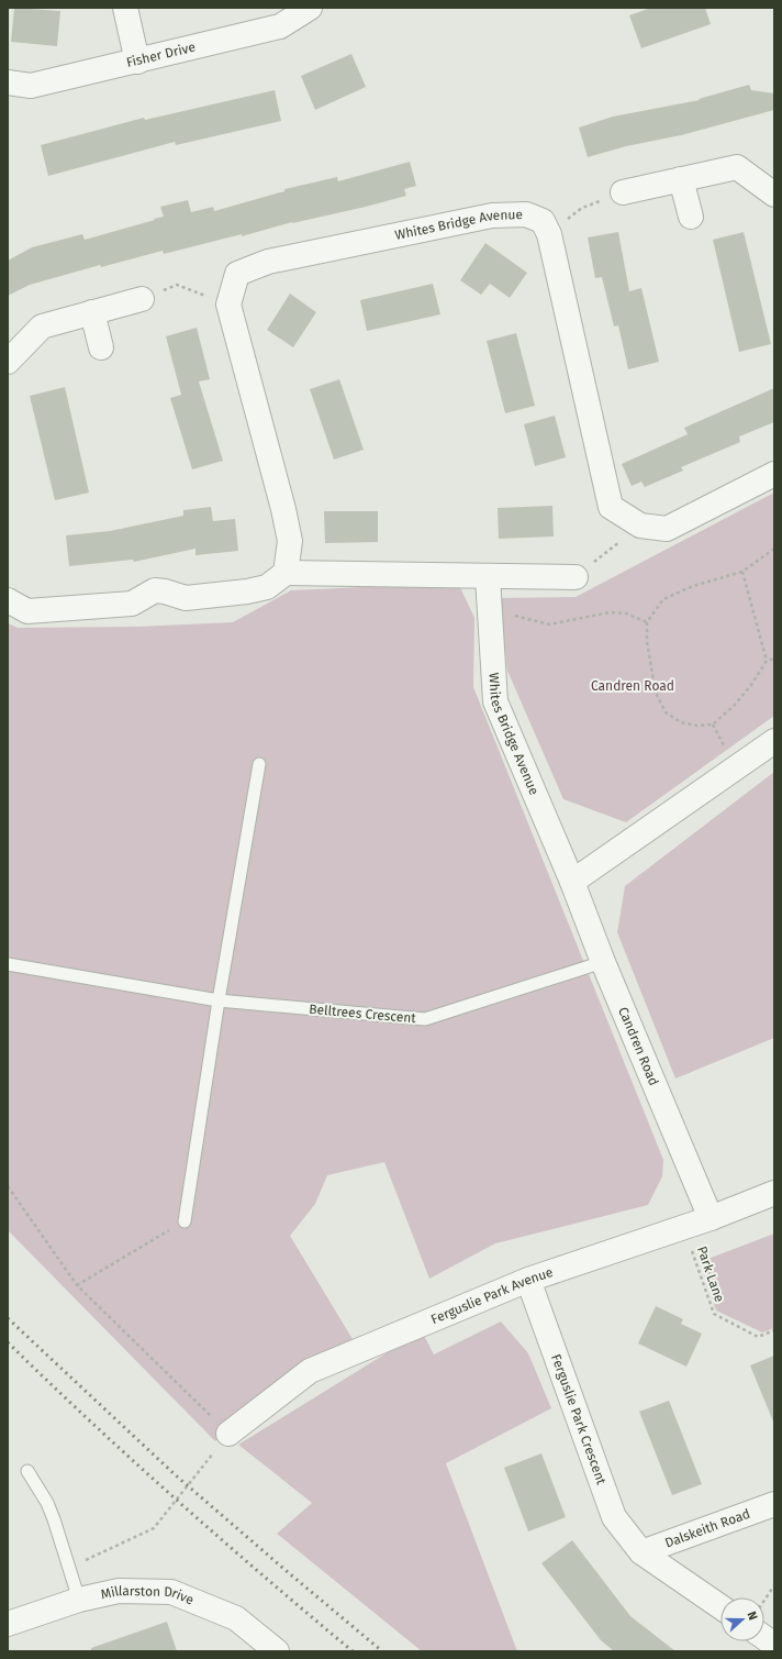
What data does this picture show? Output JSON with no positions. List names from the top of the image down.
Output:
{
  "streets": {
    "street": [
      "Fisher Drive",
      "Whites Bridge Avenue",
      "Candren Road",
      "Ferguslie Park Avenue",
      "Ferguslie Park Crescent",
      "Dalskeith Road",
      "Millarston Drive"
    ],
    "lane": ["Belltrees Crescent"],
    "path": ["Park Lane"]
  },
  "crossings": [
    ["Whites Bridge Avenue", "Candren Road"],
    ["Belltrees Crescent", "Candren Road"],
    ["Candren Road", "Ferguslie Park Avenue"],
    ["Park Lane", "Ferguslie Park Avenue"],
    ["Ferguslie Park Avenue", "Ferguslie Park Crescent"],
    ["Ferguslie Park Crescent", "Dalskeith Road"]
  ],
  "parks": ["Candren Road"],
  "north": "right"
}
